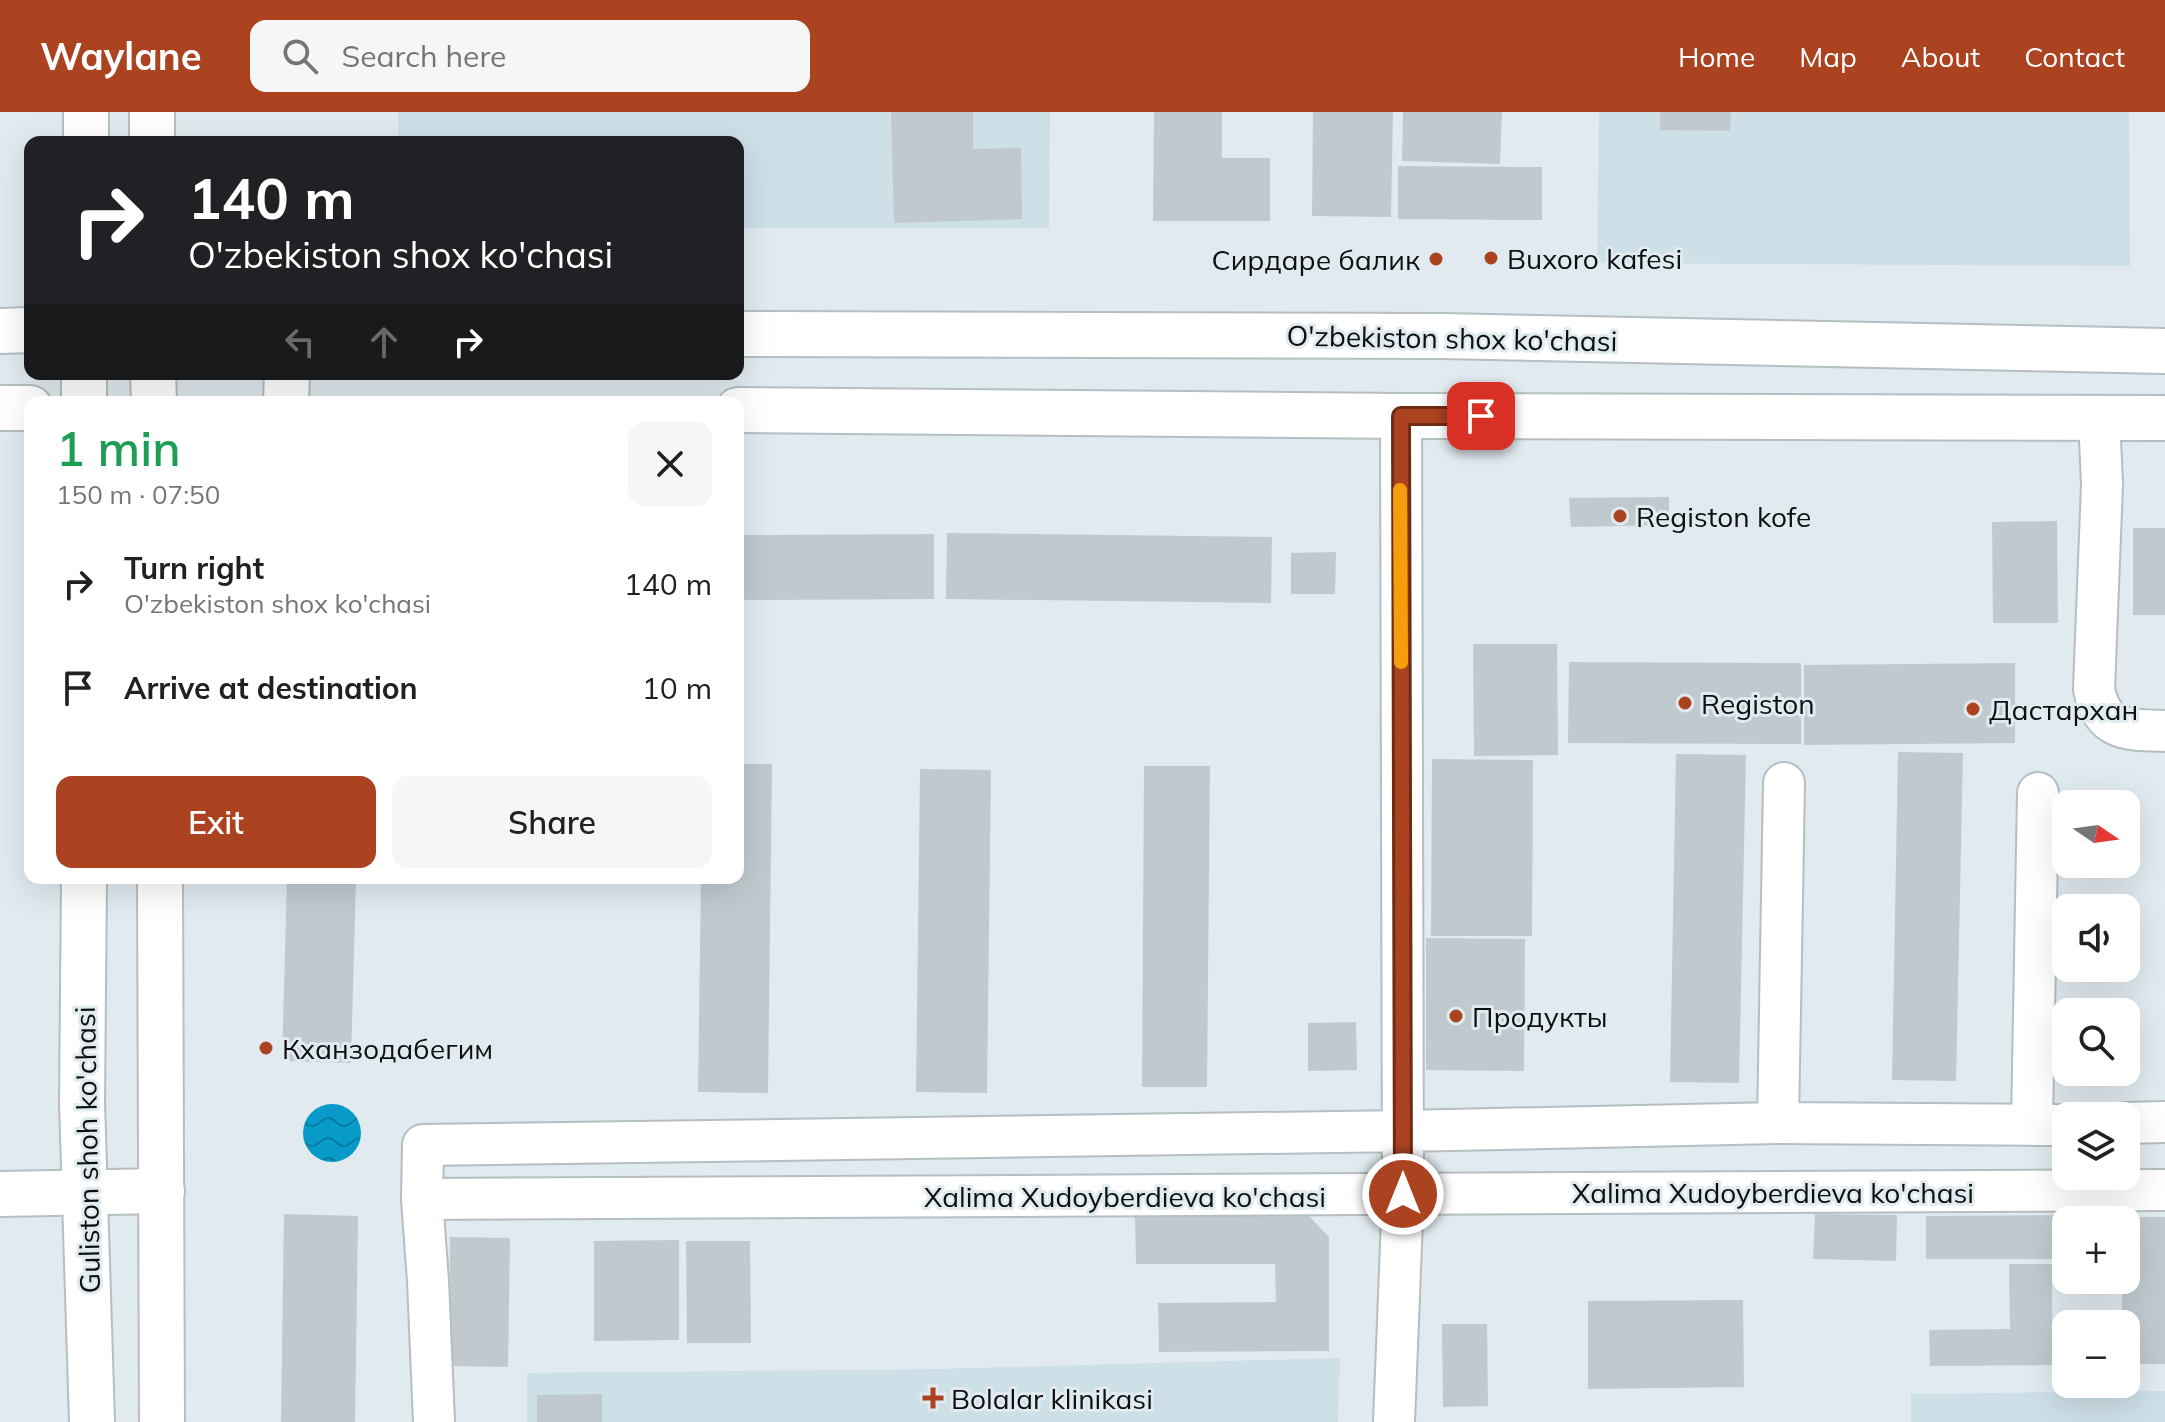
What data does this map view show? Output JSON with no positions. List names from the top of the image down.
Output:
{
  "streets": {
    "main road": ["O'zbekiston shox ko'chasi", "Guliston shoh ko'chasi"],
    "street": ["Xalima Xudoyberdieva ko'chasi"]
  },
  "places": {
    "other": [
      "Buxoro kafesi",
      "Сирдаре балик",
      "Registon kofe",
      "Registon",
      "Дастархан",
      "Продукты",
      "Кханзодабегим"
    ],
    "health": ["Bolalar klinikasi"]
  },
  "north": "right",
  "page": {
    "header": "Waylane",
    "search": "Search here",
    "nav": [
      "Home",
      "Map",
      "About",
      "Contact"
    ],
    "turn": ["140 m", "O'zbekiston shox ko'chasi"],
    "heading": ["1 min", "150 m · 07:50"],
    "list": [
      {
        "name": "Turn right",
        "note": "O'zbekiston shox ko'chasi",
        "value": "140 m"
      },
      {
        "name": "Arrive at destination",
        "value": "10 m"
      }
    ],
    "buttons": ["Exit", "Share"],
    "map_buttons": ["+", "−"]
  }
}
